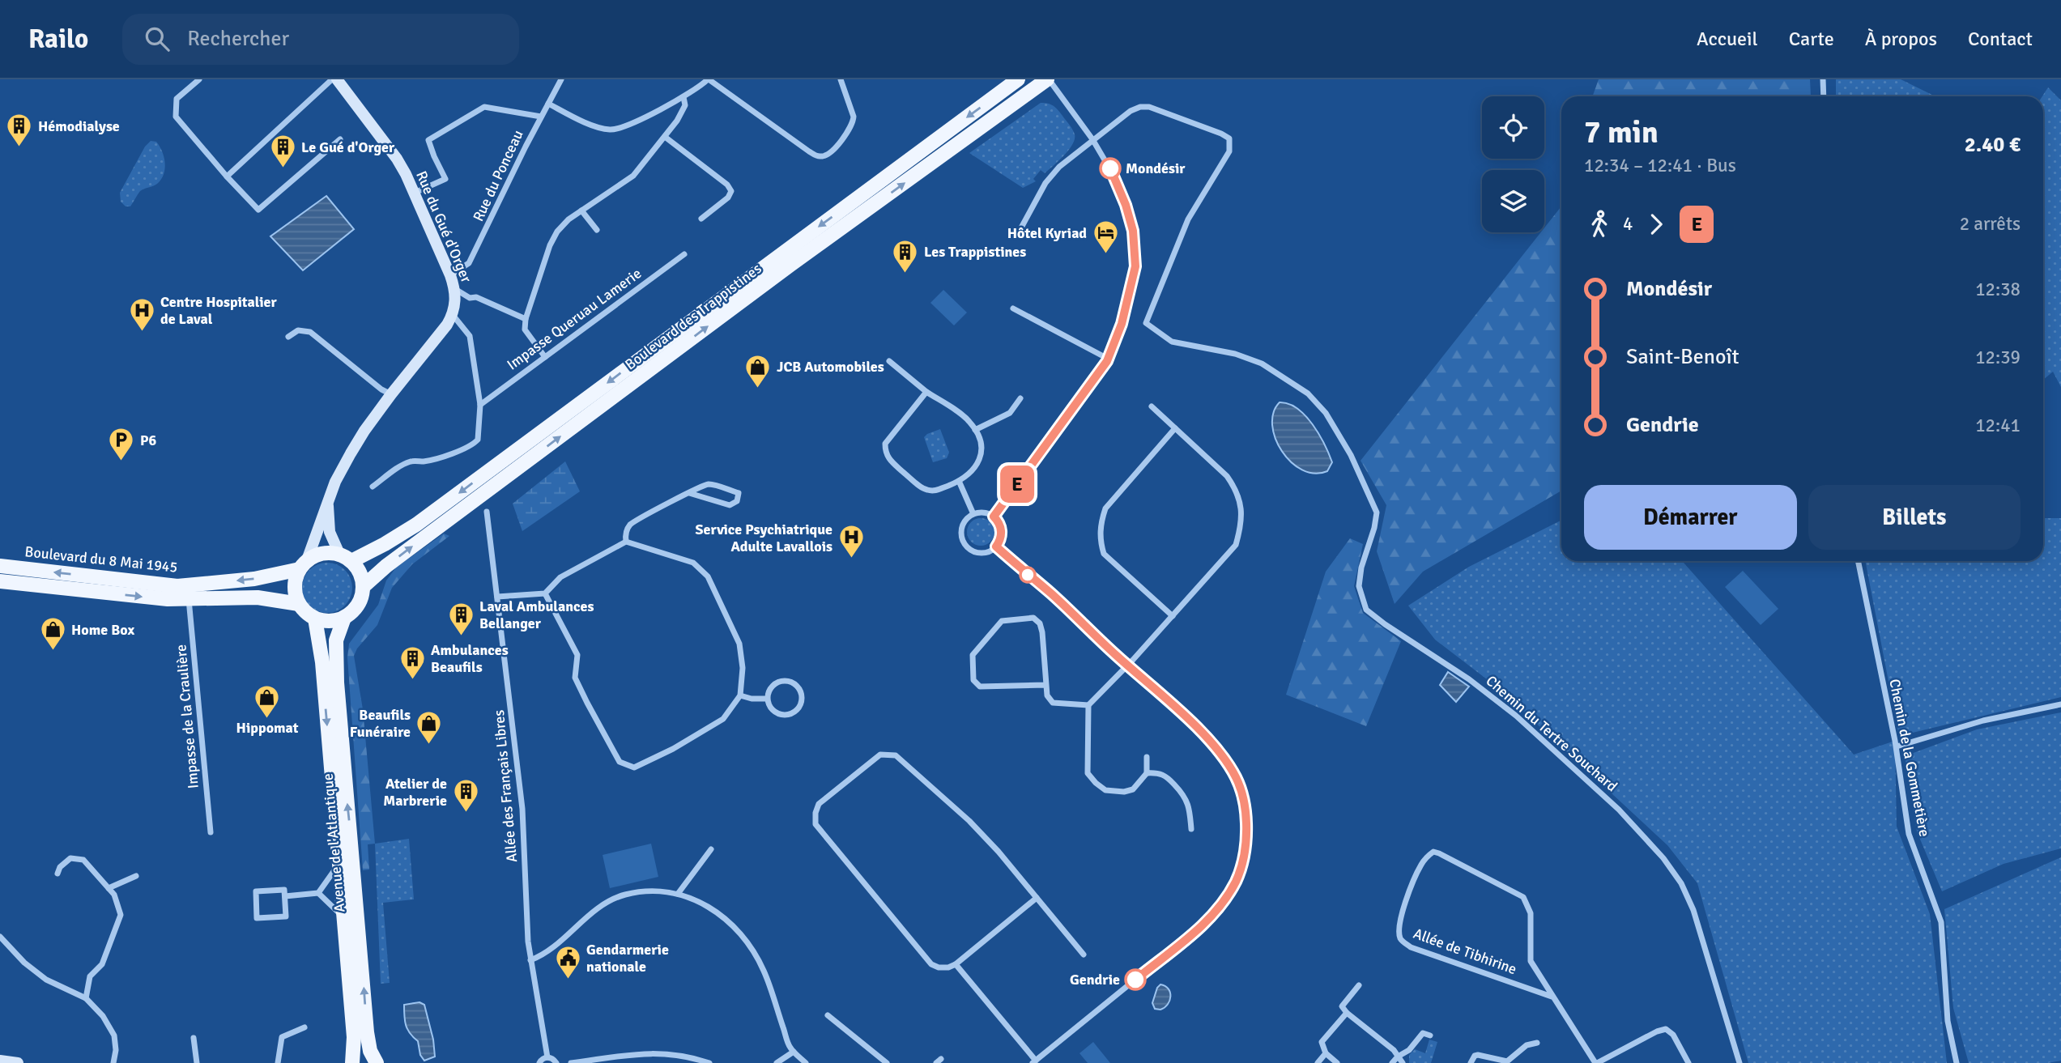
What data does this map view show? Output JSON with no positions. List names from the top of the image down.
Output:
{
  "streets": {
    "main road": [
      "Rue du Gué d'Orger",
      "Boulevard des Trappistines",
      "Boulevard du 8 Mai 1945",
      "Avenue de l'Atlantique"
    ],
    "street": [
      "Rue du Ponceau",
      "Impasse Queruau Lamerie",
      "Impasse de la Craulière",
      "Chemin du Tertre Souchard",
      "Chemin de la Gommetière",
      "Allée des Français Libres",
      "Allée de Tibhirine"
    ]
  },
  "crossings": [
    ["Rue du Ponceau", "Rue du Gué d'Orger"],
    ["Rue du Gué d'Orger", "Boulevard des Trappistines"],
    ["Rue du Gué d'Orger", "Boulevard du 8 Mai 1945"],
    ["Rue du Gué d'Orger", "Avenue de l'Atlantique"],
    ["Boulevard des Trappistines", "Boulevard du 8 Mai 1945"],
    ["Boulevard des Trappistines", "Avenue de l'Atlantique"],
    ["Boulevard du 8 Mai 1945", "Avenue de l'Atlantique"]
  ],
  "places": {
    "building": [
      "Hémodialyse",
      "Le Gué d'Orger",
      "Les Trappistines",
      "Laval Ambulances Bellanger",
      "Ambulances Beaufils",
      "Atelier de Marbrerie"
    ],
    "other": ["Mondésir", "Gendrie"],
    "hotel": ["Hôtel Kyriad"],
    "hospital": ["Centre Hospitalier de Laval", "Service Psychiatrique Adulte Lavallois"],
    "shop": [
      "JCB Automobiles",
      "Home Box",
      "Hippomat",
      "Beaufils Funéraire"
    ],
    "parking": ["P6"],
    "public building": ["Gendarmerie nationale"]
  },
  "lines": ["bus line E"],
  "page": {
    "header": "Railo",
    "search": "Rechercher",
    "nav": [
      "Accueil",
      "Carte",
      "À propos",
      "Contact"
    ],
    "on_map": "E",
    "heading": ["7 min", "12:34 – 12:41 · Bus", "2.40 €"],
    "legs": ["4", "E", "2 arrêts"],
    "list": [
      {
        "name": "Mondésir",
        "value": "12:38"
      },
      {
        "name": "Saint-Benoît",
        "value": "12:39"
      },
      {
        "name": "Gendrie",
        "value": "12:41"
      }
    ],
    "buttons": ["Démarrer", "Billets"]
  }
}
